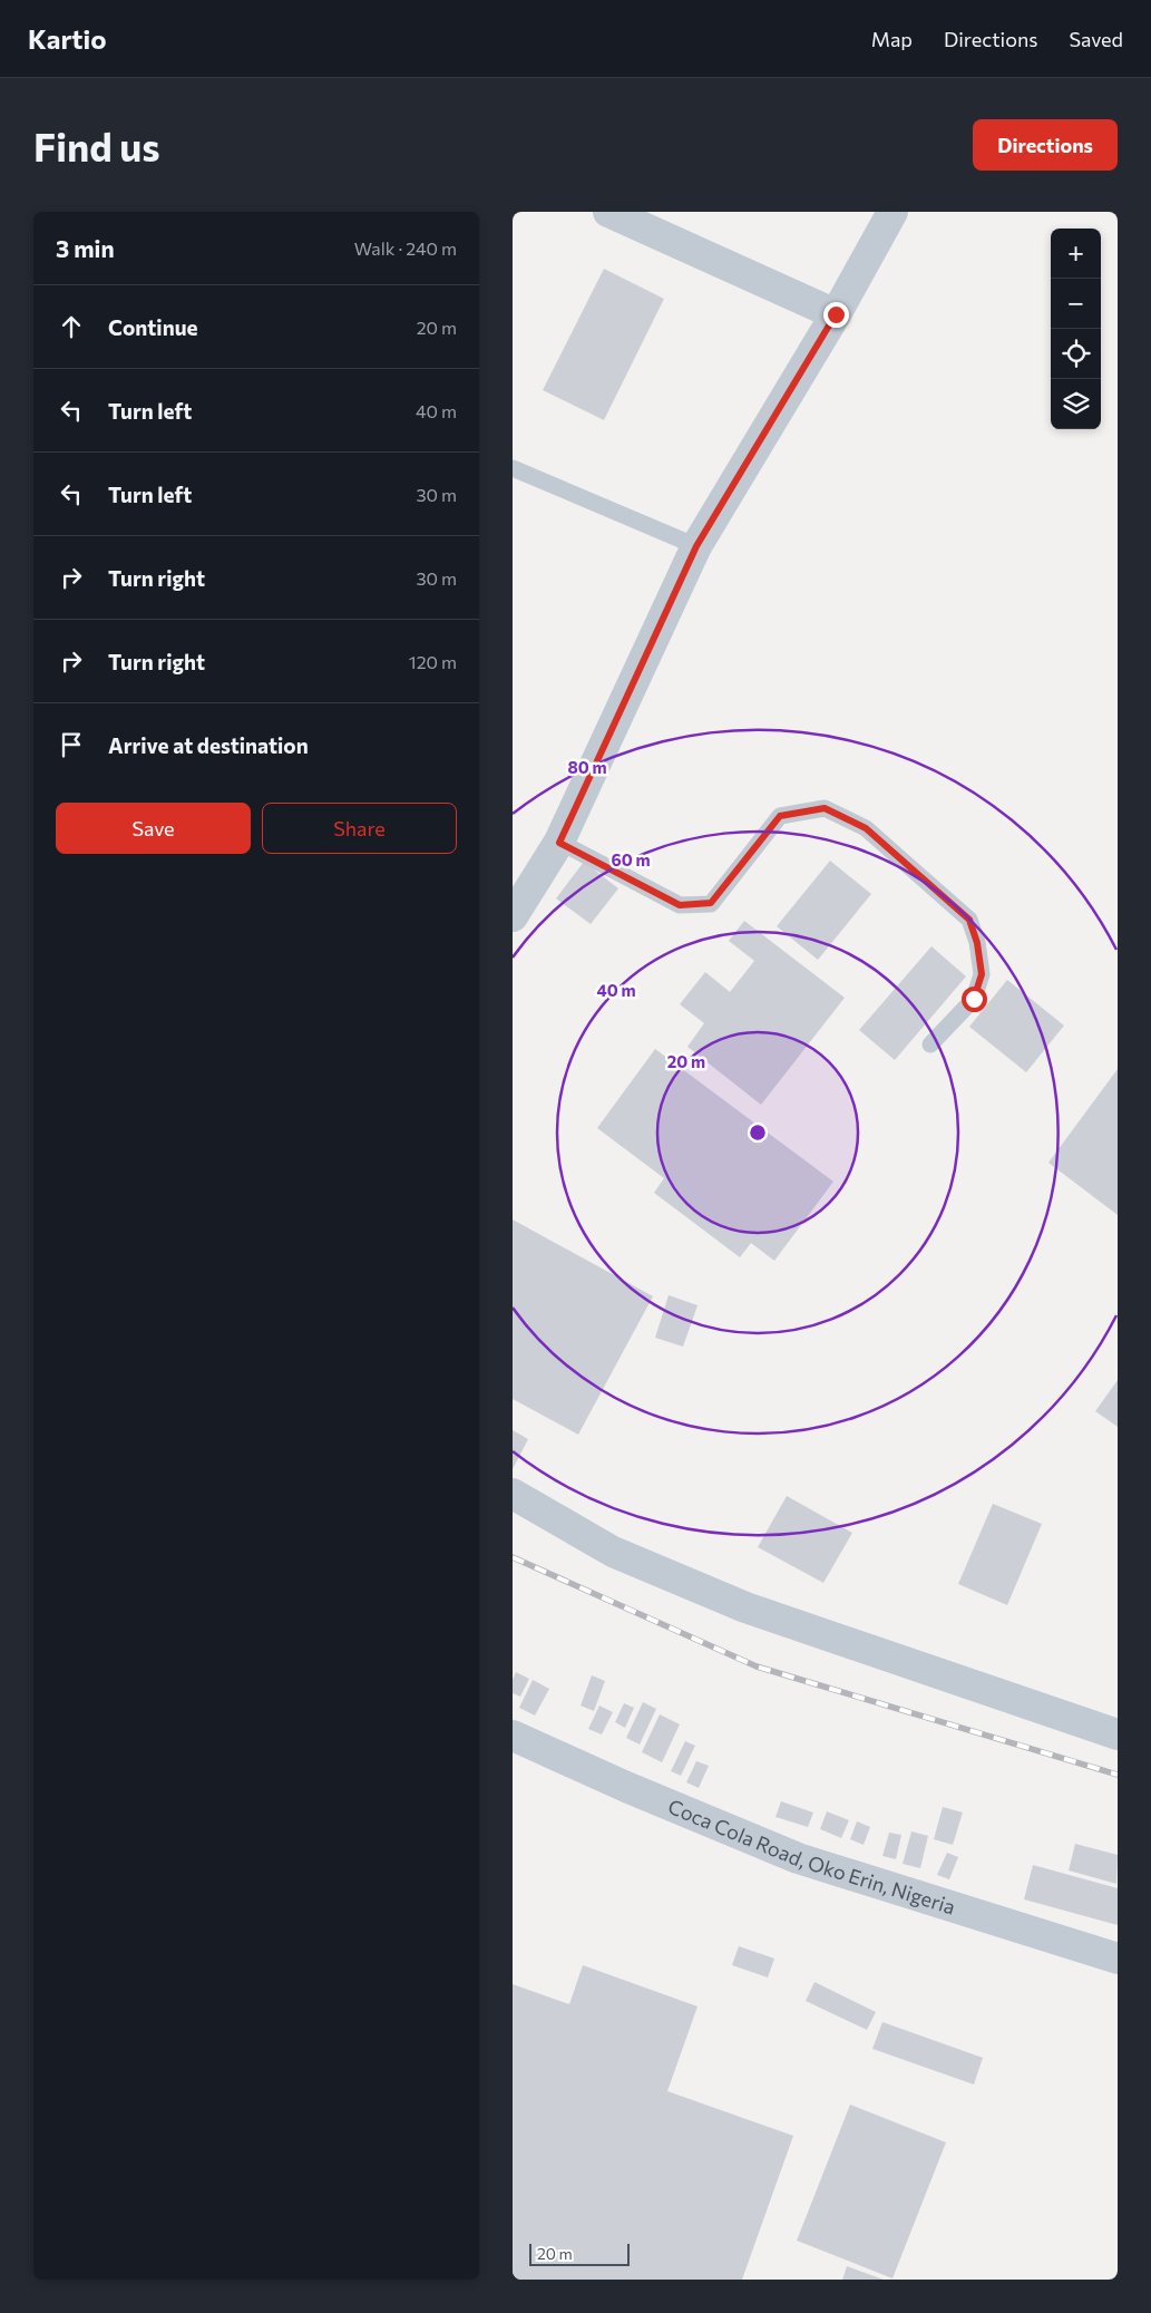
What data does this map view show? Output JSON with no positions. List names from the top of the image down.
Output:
{
  "streets": {
    "street": ["Coca Cola Road, Oko Erin, Nigeria"]
  },
  "scale_bar": "20 m",
  "page": {
    "header": "Kartio",
    "nav": ["Map", "Directions", "Saved"],
    "buttons": [
      "Directions",
      ["Save", "Share"]
    ],
    "title": "Find us",
    "heading": ["3 min", "Walk · 240 m"],
    "map_buttons": ["+", "−"],
    "list": [
      ["Continue", "20 m"],
      ["Turn left", "40 m"],
      ["Turn left", "30 m"],
      ["Turn right", "30 m"],
      ["Turn right", "120 m"],
      "Arrive at destination"
    ],
    "scale": "20 m"
  },
  "rings": [
    "80 m",
    "60 m",
    "40 m",
    "20 m"
  ]
}
